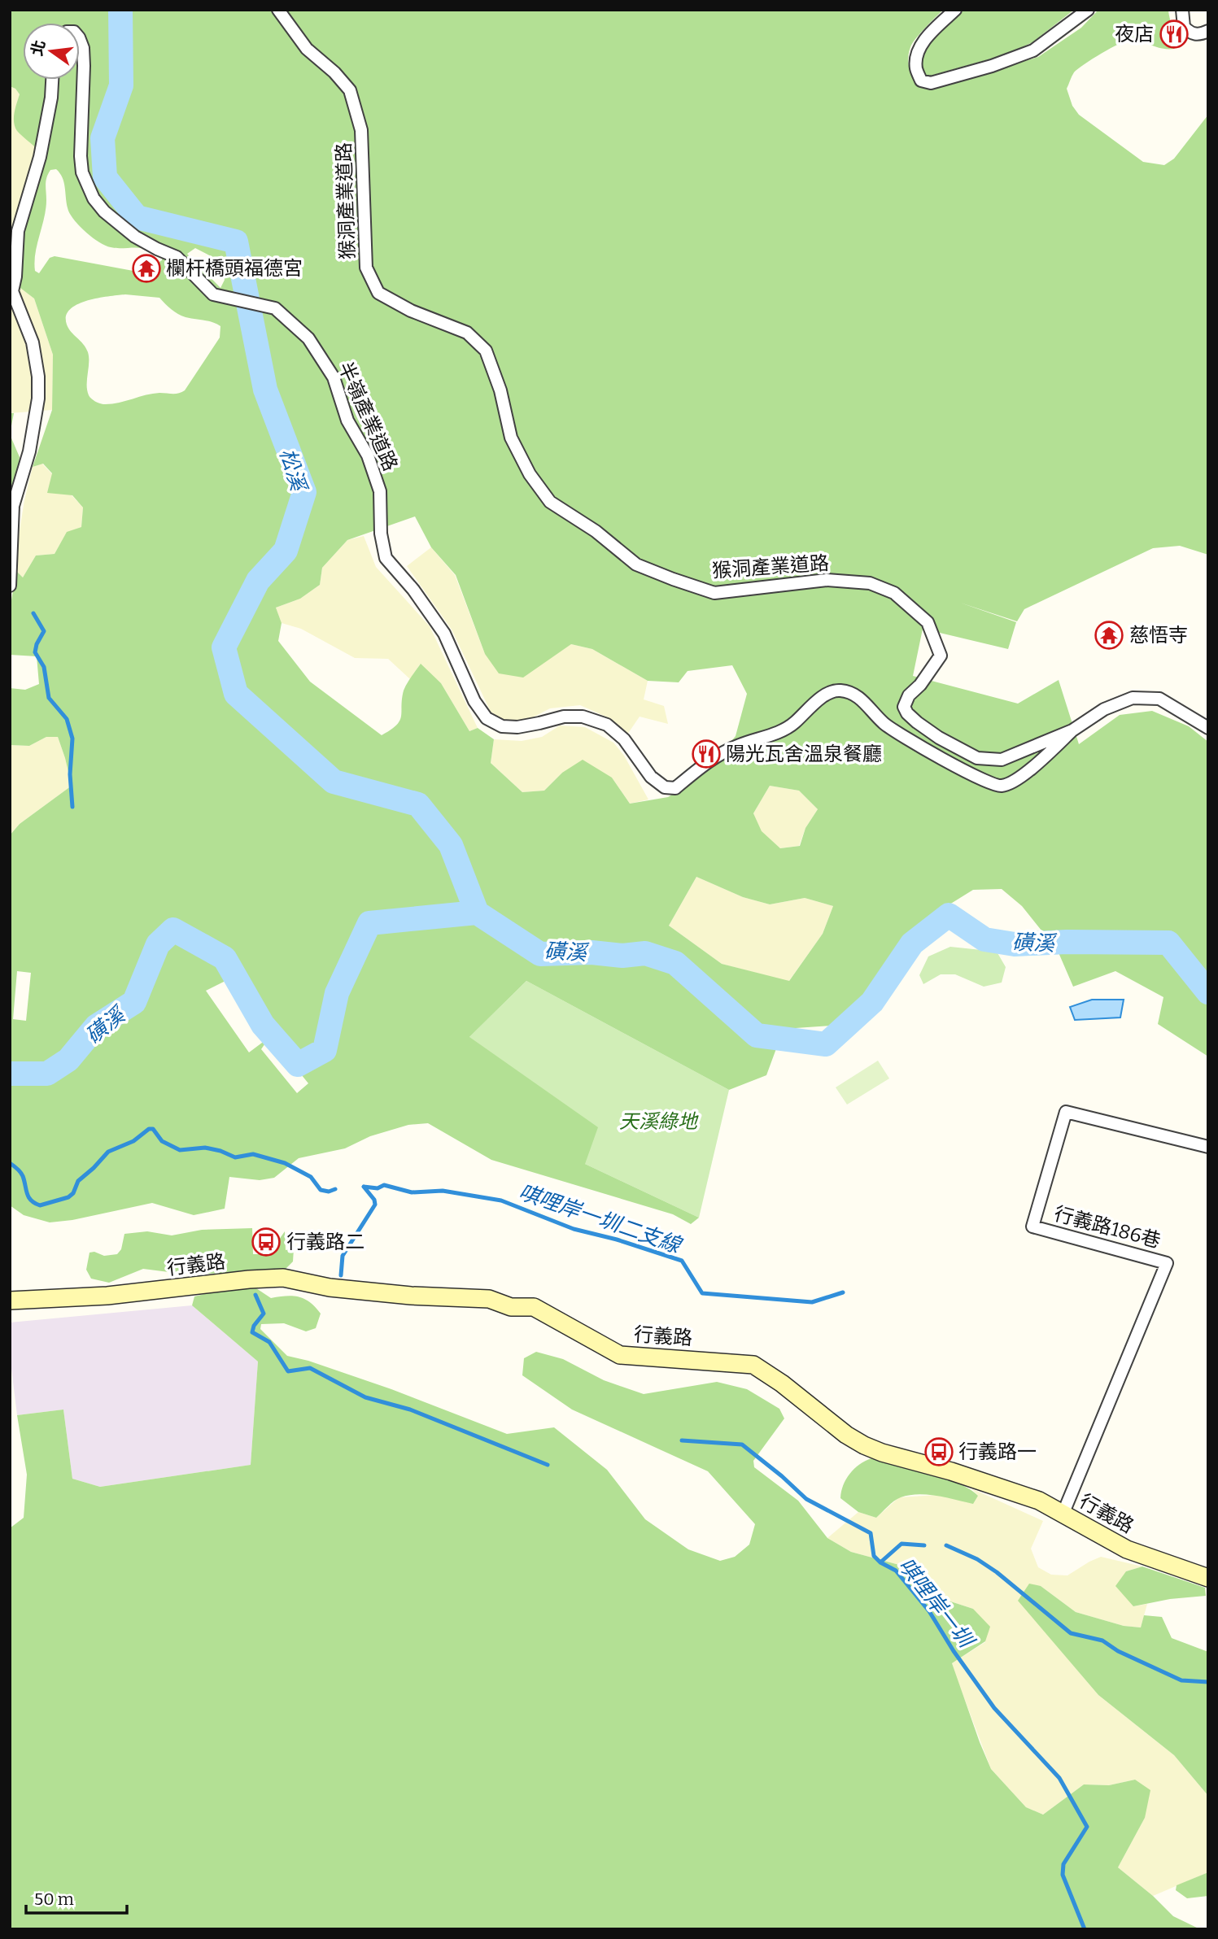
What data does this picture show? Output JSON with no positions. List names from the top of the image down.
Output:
{
  "streets": {
    "street": [
      "猴洞產業道路",
      "半嶺產業道路",
      "行義路186巷",
      "行義路"
    ]
  },
  "crossings": [
    ["猴洞產業道路", "半嶺產業道路"],
    ["行義路186巷", "行義路"]
  ],
  "water": [
    "松溪",
    "磺溪",
    "唭哩岸一圳二支線",
    "唭哩岸一圳"
  ],
  "parks": ["天溪綠地"],
  "places": {
    "restaurant": ["夜店", "陽光瓦舍溫泉餐廳"],
    "temple": ["欄杆橋頭福德宮", "慈悟寺"],
    "bus stop": ["行義路二", "行義路一"]
  },
  "scale_bar": "50 m",
  "north": "left"
}
